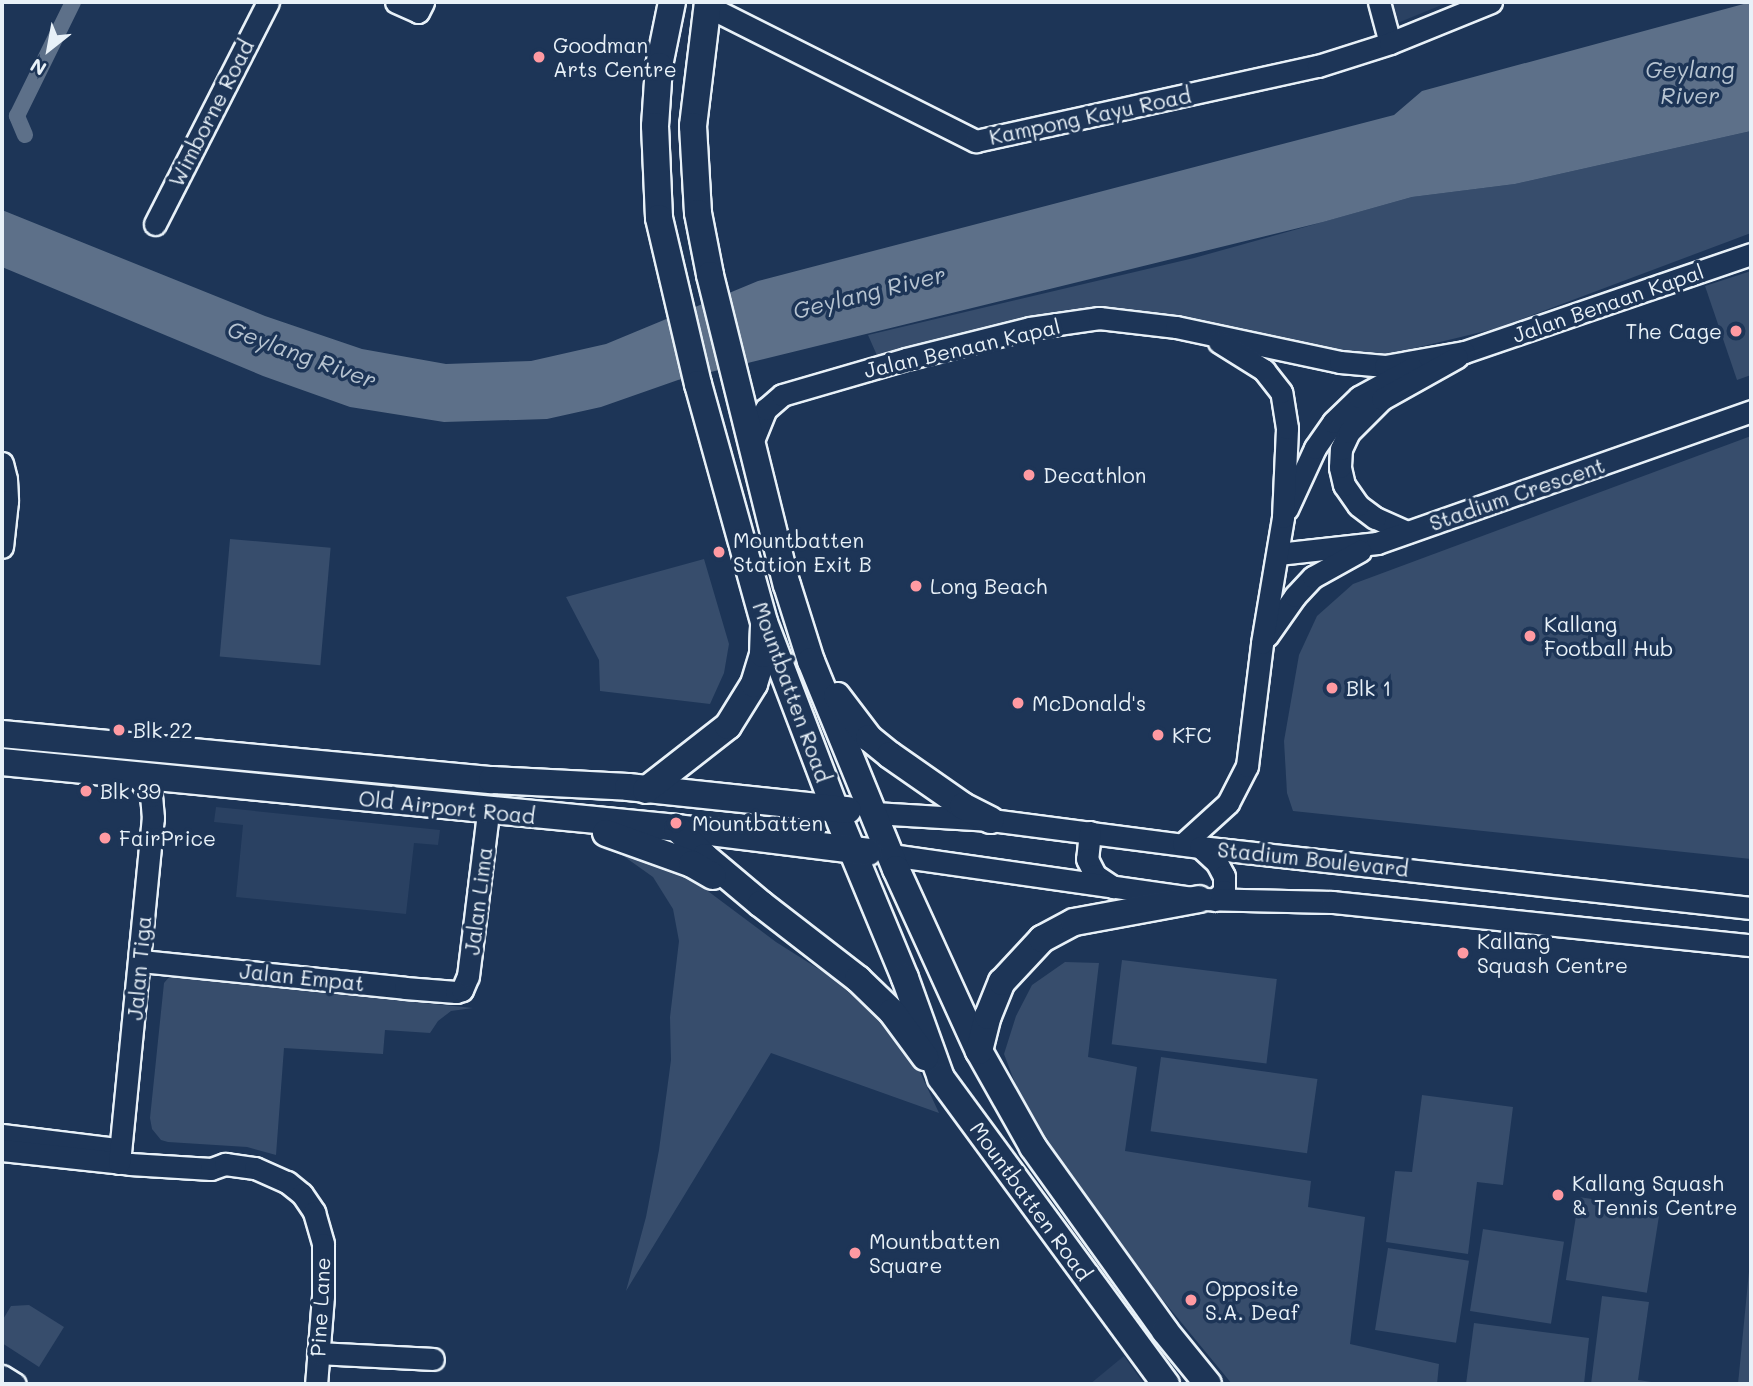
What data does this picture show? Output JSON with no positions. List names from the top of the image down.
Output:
{
  "streets": {
    "main road": ["Mountbatten Road", "Old Airport Road"],
    "street": [
      "Wimborne Road",
      "Kampong Kayu Road",
      "Jalan Benaan Kapal",
      "Stadium Crescent",
      "Stadium Boulevard",
      "Jalan Lima",
      "Jalan Tiga",
      "Jalan Empat",
      "Pine Lane"
    ]
  },
  "crossings": [
    ["Kampong Kayu Road", "Mountbatten Road"],
    ["Jalan Benaan Kapal", "Stadium Crescent"],
    ["Jalan Benaan Kapal", "Mountbatten Road"],
    ["Mountbatten Road", "Old Airport Road"],
    ["Mountbatten Road", "Stadium Boulevard"],
    ["Old Airport Road", "Stadium Boulevard"],
    ["Old Airport Road", "Jalan Lima"],
    ["Old Airport Road", "Jalan Tiga"],
    ["Jalan Lima", "Jalan Empat"],
    ["Jalan Tiga", "Jalan Empat"],
    ["Jalan Tiga", "Pine Lane"]
  ],
  "water": ["Geylang River"],
  "places": [
    "Goodman Arts Centre",
    "The Cage",
    "Decathlon",
    "Mountbatten Station Exit B",
    "Long Beach",
    "Kallang Football Hub",
    "Blk 1",
    "McDonald's",
    "Blk 22",
    "KFC",
    "Blk 39",
    "Mountbatten",
    "FairPrice",
    "Kallang Squash Centre",
    "Kallang Squash & Tennis Centre",
    "Mountbatten Square",
    "Opposite S.A. Deaf"
  ],
  "north": "bottom left"
}
